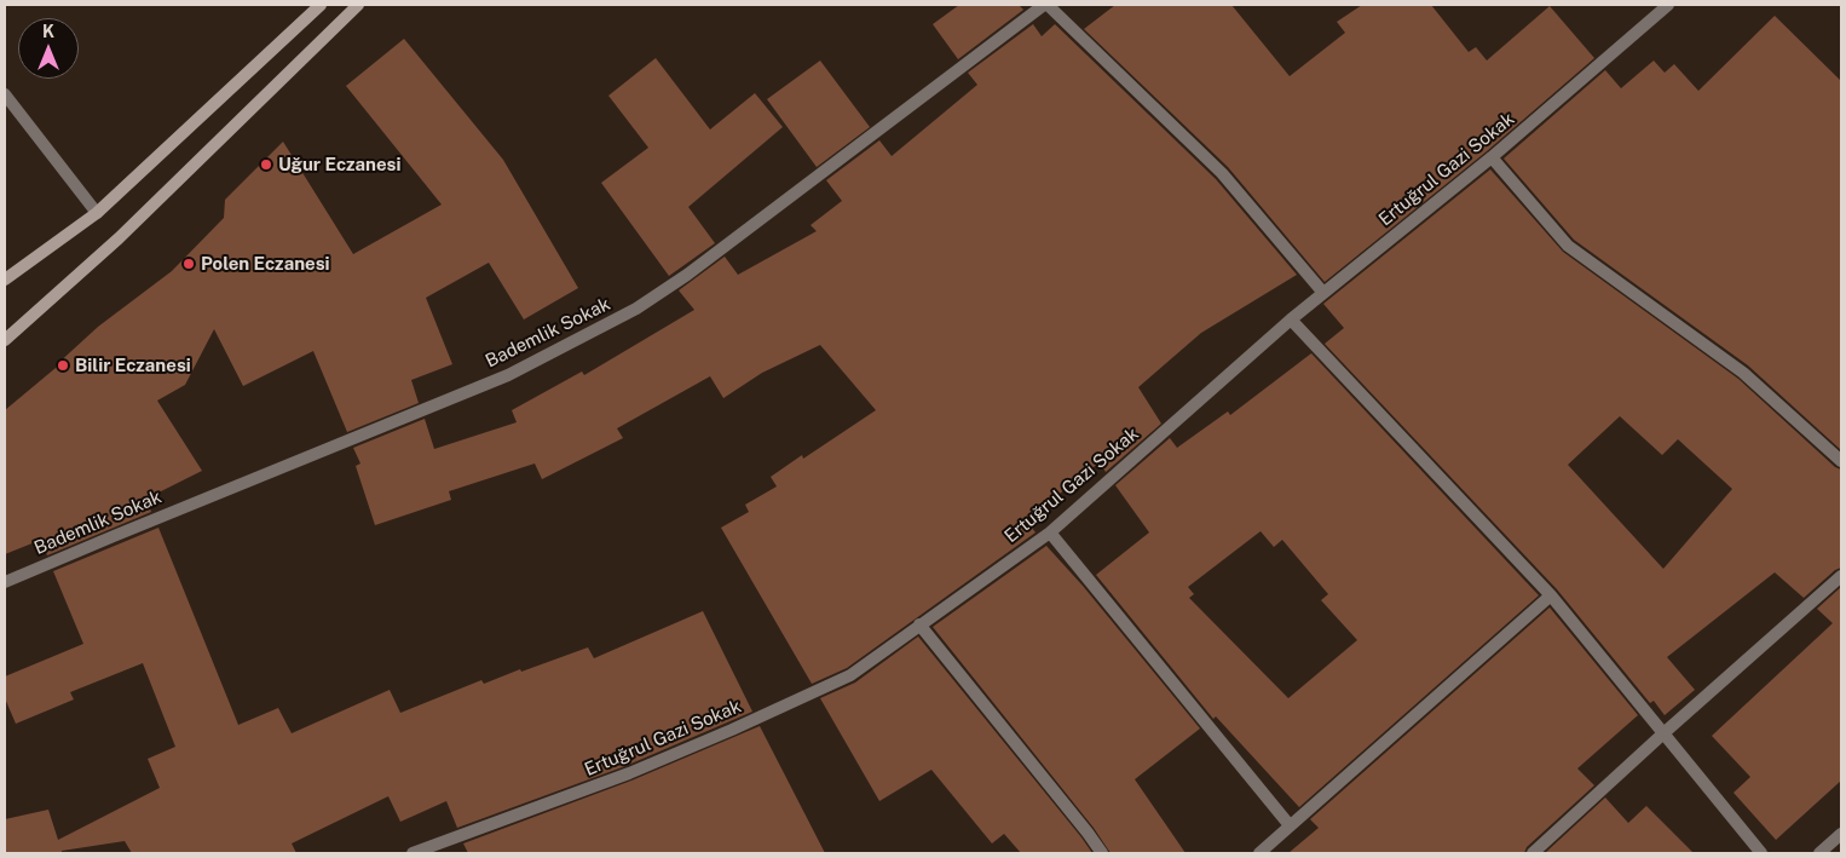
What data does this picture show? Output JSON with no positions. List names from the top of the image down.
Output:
{
  "streets": {
    "street": ["Ertuğrul Gazi Sokak", "Bademlik Sokak"]
  },
  "places": ["Uğur Eczanesi", "Polen Eczanesi", "Bilir Eczanesi"],
  "north": "top"
}
